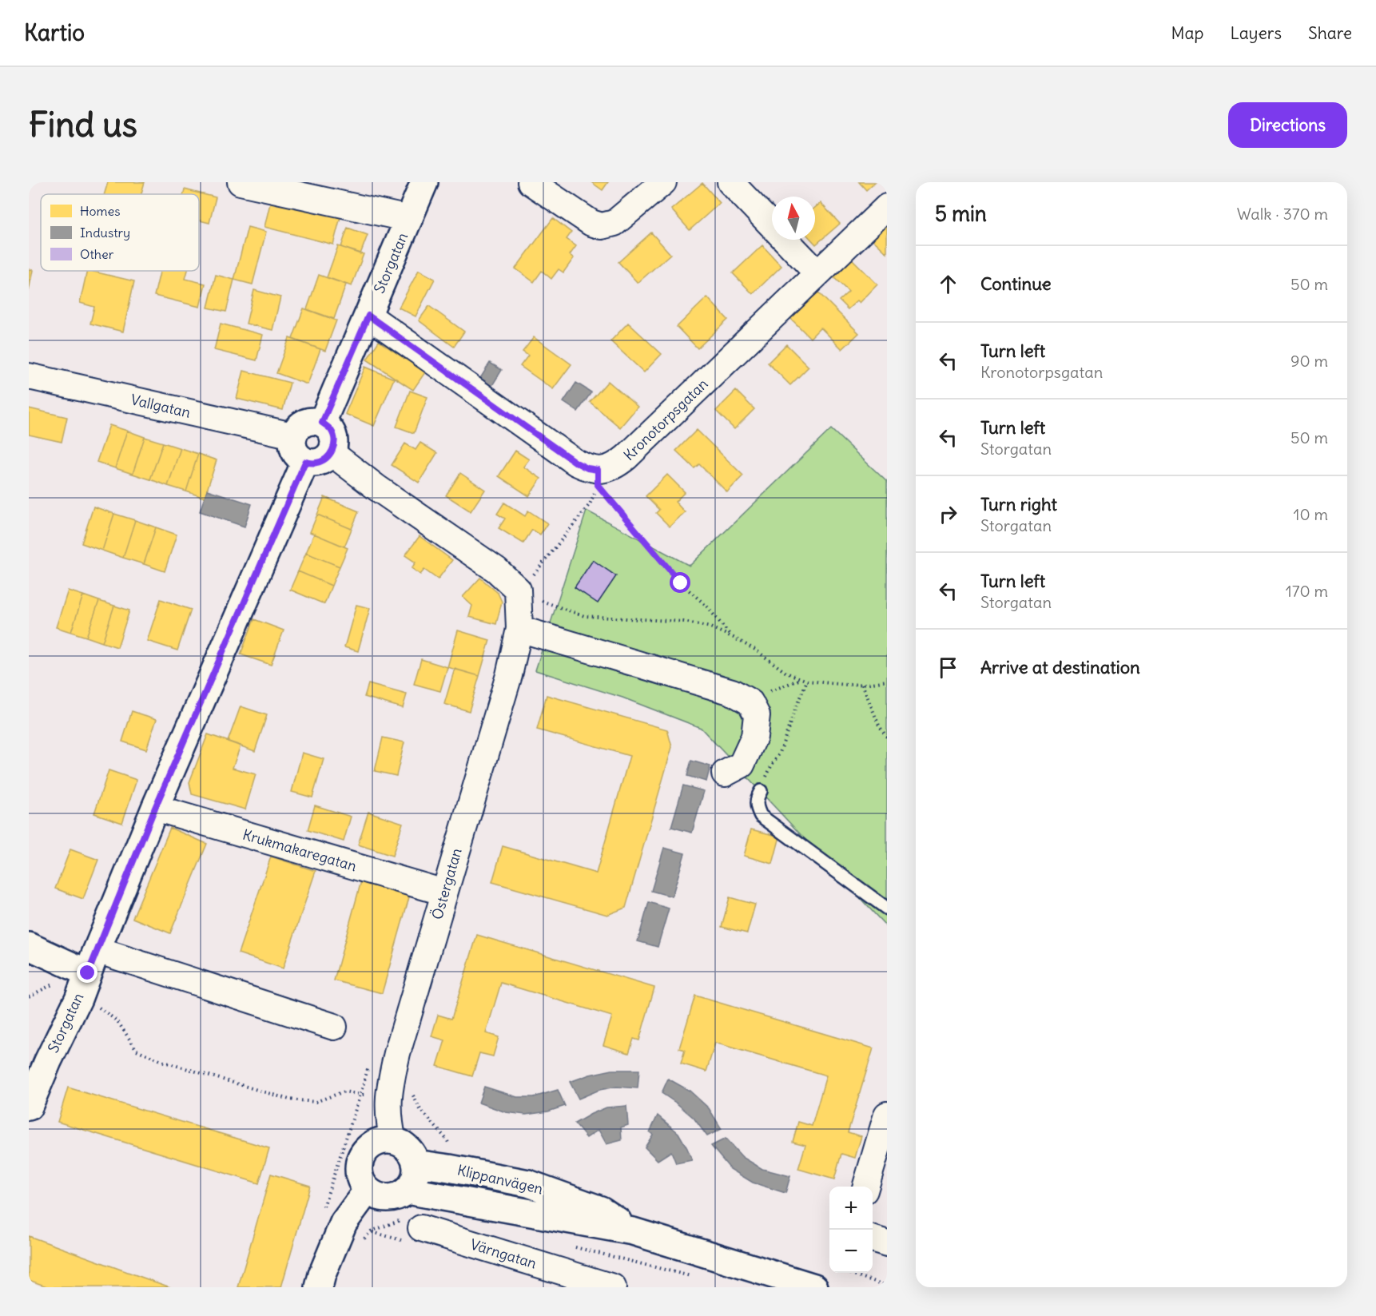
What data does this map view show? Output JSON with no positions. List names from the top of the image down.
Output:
{
  "streets": {
    "street": [
      "Storgatan",
      "Vallgatan",
      "Kronotorpsgatan",
      "Krukmakaregatan",
      "Östergatan",
      "Klippanvägen",
      "Värngatan"
    ]
  },
  "crossings": [
    ["Storgatan", "Vallgatan"],
    ["Storgatan", "Krukmakaregatan"],
    ["Krukmakaregatan", "Östergatan"],
    ["Östergatan", "Klippanvägen"]
  ],
  "legend": ["Homes", "Industry", "Other"],
  "north": "top",
  "page": {
    "header": "Kartio",
    "nav": ["Map", "Layers", "Share"],
    "buttons": "Directions",
    "title": "Find us",
    "heading": ["5 min", "Walk · 370 m"],
    "list": [
      ["Continue", "50 m"],
      ["Turn left", "Kronotorpsgatan", "90 m"],
      ["Turn left", "Storgatan", "50 m"],
      ["Turn right", "Storgatan", "10 m"],
      ["Turn left", "Storgatan", "170 m"],
      "Arrive at destination"
    ],
    "map_buttons": ["+", "−"]
  }
}
